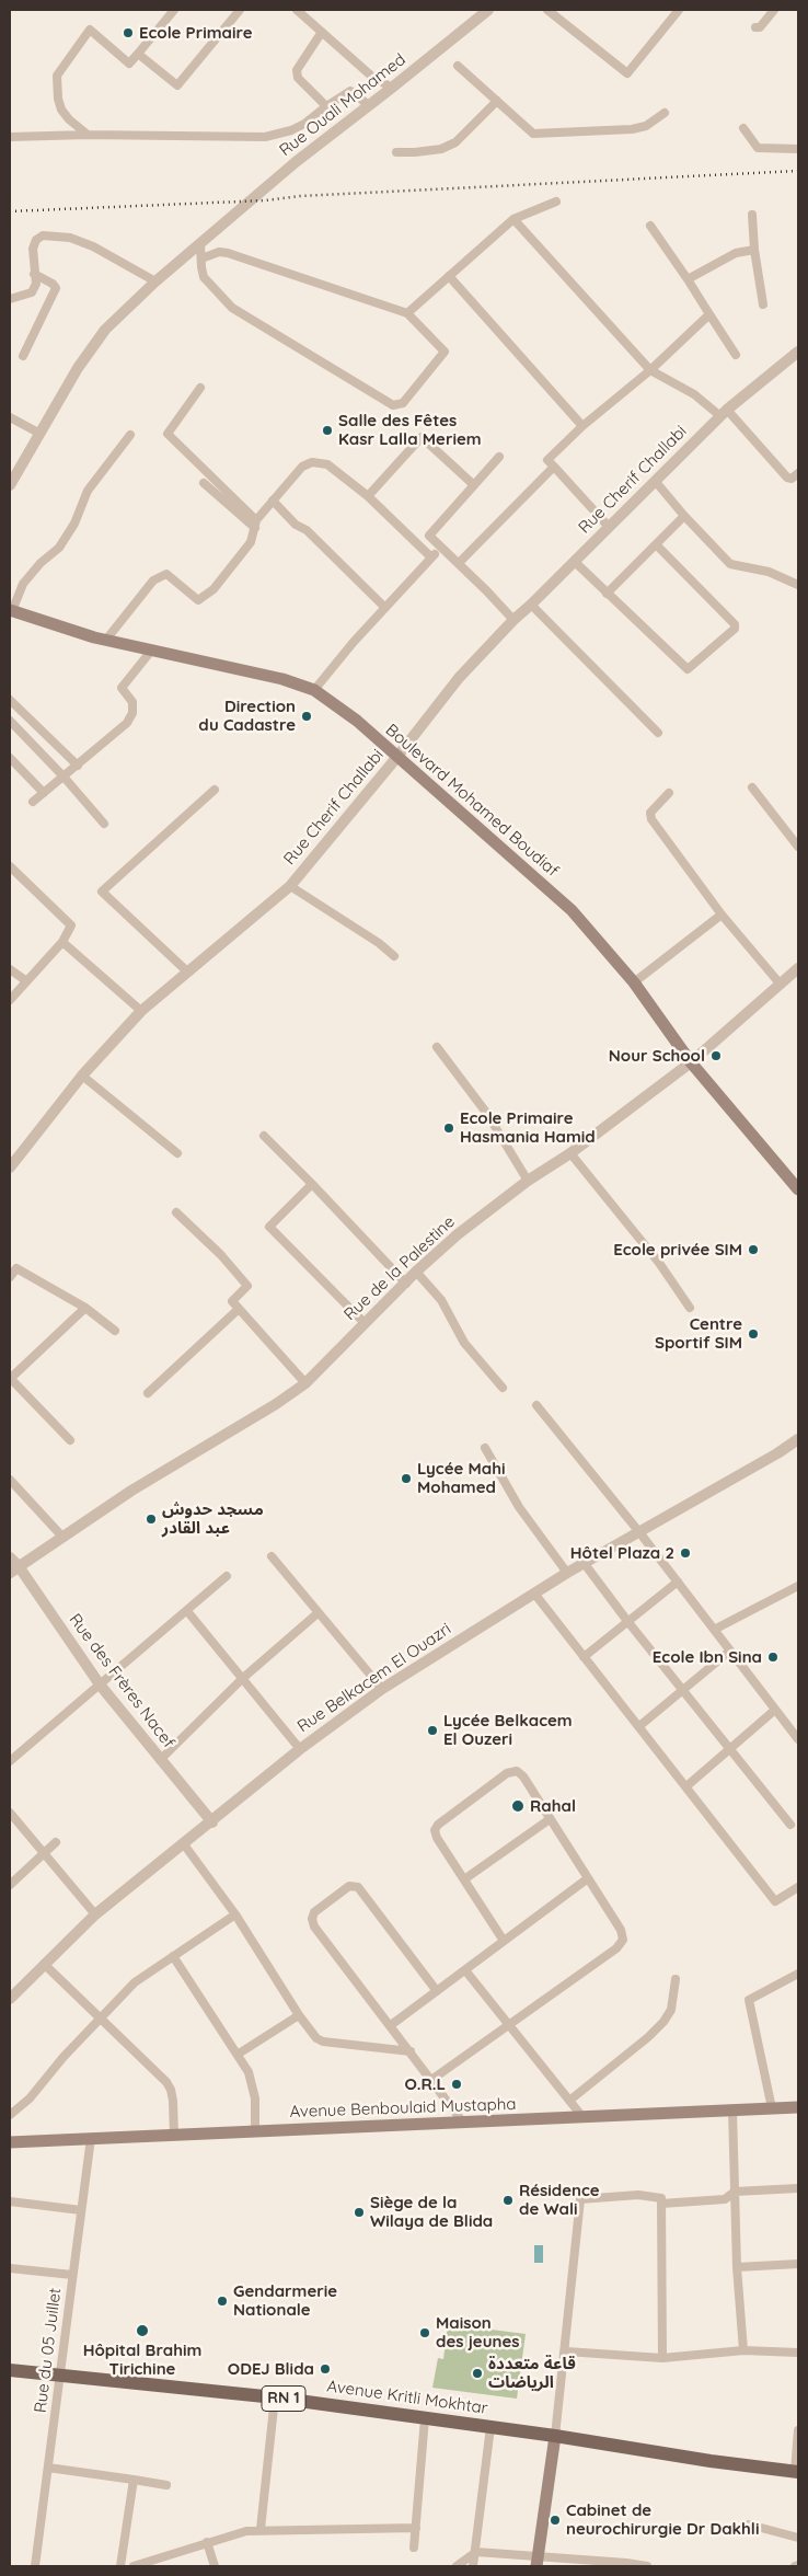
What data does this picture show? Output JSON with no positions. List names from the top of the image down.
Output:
{
  "streets": {
    "main road": [
      "Boulevard Mohamed Boudiaf",
      "Avenue Benboulaid Mustapha",
      "Avenue Kritli Mokhtar",
      "RN 1"
    ],
    "street": [
      "Rue Ouali Mohamed",
      "Rue Cherif Challabi",
      "Rue de la Palestine",
      "Rue Belkacem El Ouazri",
      "Rue des Frères Nacef",
      "Rue du 05 Juillet"
    ]
  },
  "crossings": [
    ["Rue Cherif Challabi", "Boulevard Mohamed Boudiaf"],
    ["Boulevard Mohamed Boudiaf", "Rue de la Palestine"],
    ["Rue de la Palestine", "Rue des Frères Nacef"],
    ["Rue Belkacem El Ouazri", "Rue des Frères Nacef"],
    ["Avenue Benboulaid Mustapha", "Rue du 05 Juillet"],
    ["Rue du 05 Juillet", "Avenue Kritli Mokhtar"]
  ],
  "places": [
    "Ecole Primaire",
    "Salle des Fêtes Kasr Lalla Meriem",
    "Direction du Cadastre",
    "Nour School",
    "Ecole Primaire Hasmania Hamid",
    "Ecole privée SIM",
    "Centre Sportif SIM",
    "Lycée Mahi Mohamed",
    "مسجد حدوش عبد القادر",
    "Hôtel Plaza 2",
    "Ecole Ibn Sina",
    "Lycée Belkacem El Ouzeri",
    "Rahal",
    "O.R.L",
    "Résidence de Wali",
    "Siège de la Wilaya de Blida",
    "Gendarmerie Nationale",
    "Hôpital Brahim Tirichine",
    "Maison des jeunes",
    "ODEJ Blida",
    "قاعة متعددة الرياضات",
    "Cabinet de neurochirurgie Dr Dakhli"
  ]
}
